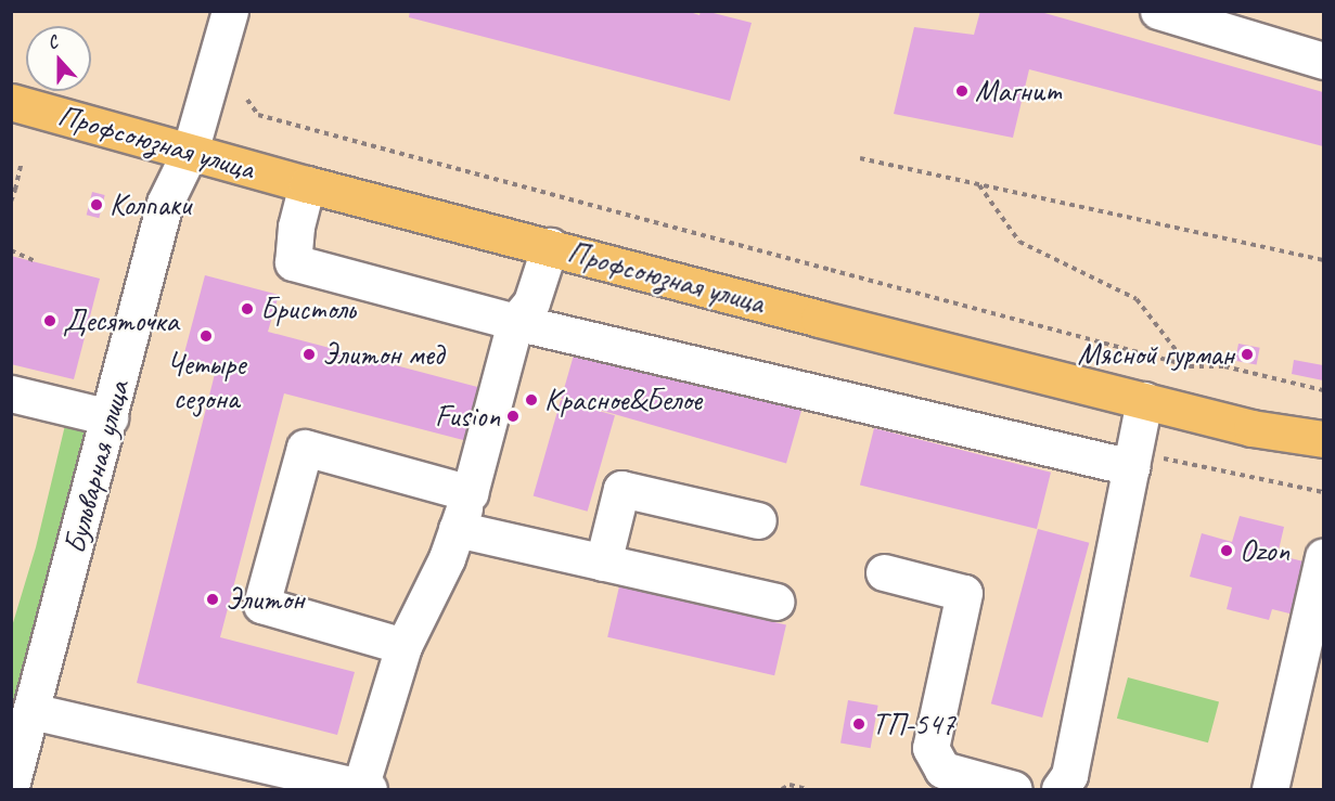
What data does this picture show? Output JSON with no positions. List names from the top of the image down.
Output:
{
  "streets": {
    "main road": ["Профсоюзная улица"],
    "street": ["Бульварная улица"]
  },
  "crossings": [
    ["Профсоюзная улица", "Бульварная улица"]
  ],
  "places": [
    "Магнит",
    "Колпаки",
    "Бристоль",
    "Десяточка",
    "Четыре сезона",
    "Элитон мед",
    "Мясной гурман",
    "Красное&Белое",
    "Fusion",
    "Ozon",
    "Элитон",
    "ТП-547"
  ],
  "north": "top"
}
